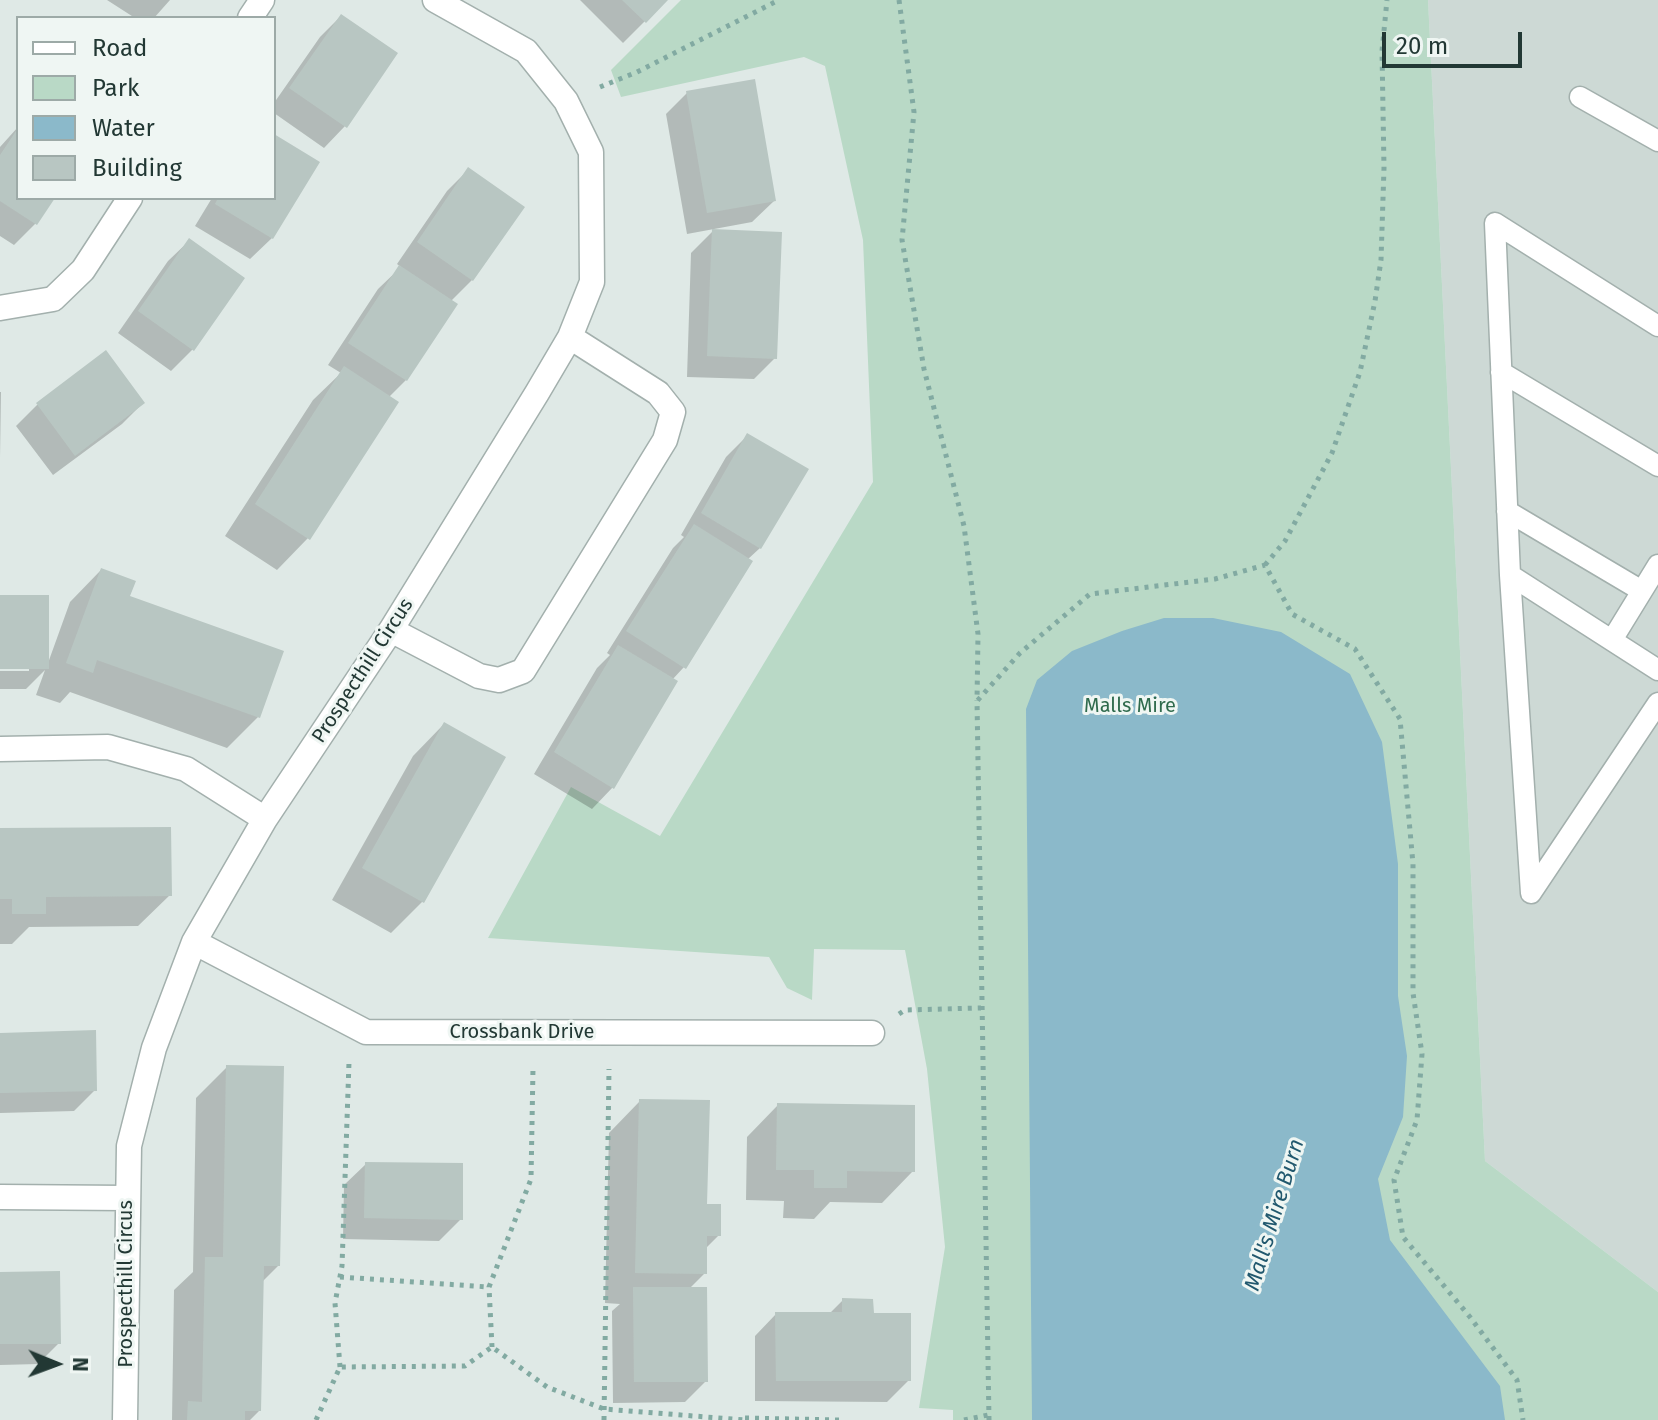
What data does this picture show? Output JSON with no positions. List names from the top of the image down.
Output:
{
  "streets": {
    "street": ["Prospecthill Circus", "Crossbank Drive"]
  },
  "crossings": [
    ["Prospecthill Circus", "Crossbank Drive"]
  ],
  "water": ["Mall's Mire Burn"],
  "parks": ["Malls Mire"],
  "legend": [
    "Road",
    "Park",
    "Water",
    "Building"
  ],
  "scale_bar": "20 m",
  "north": "right"
}
